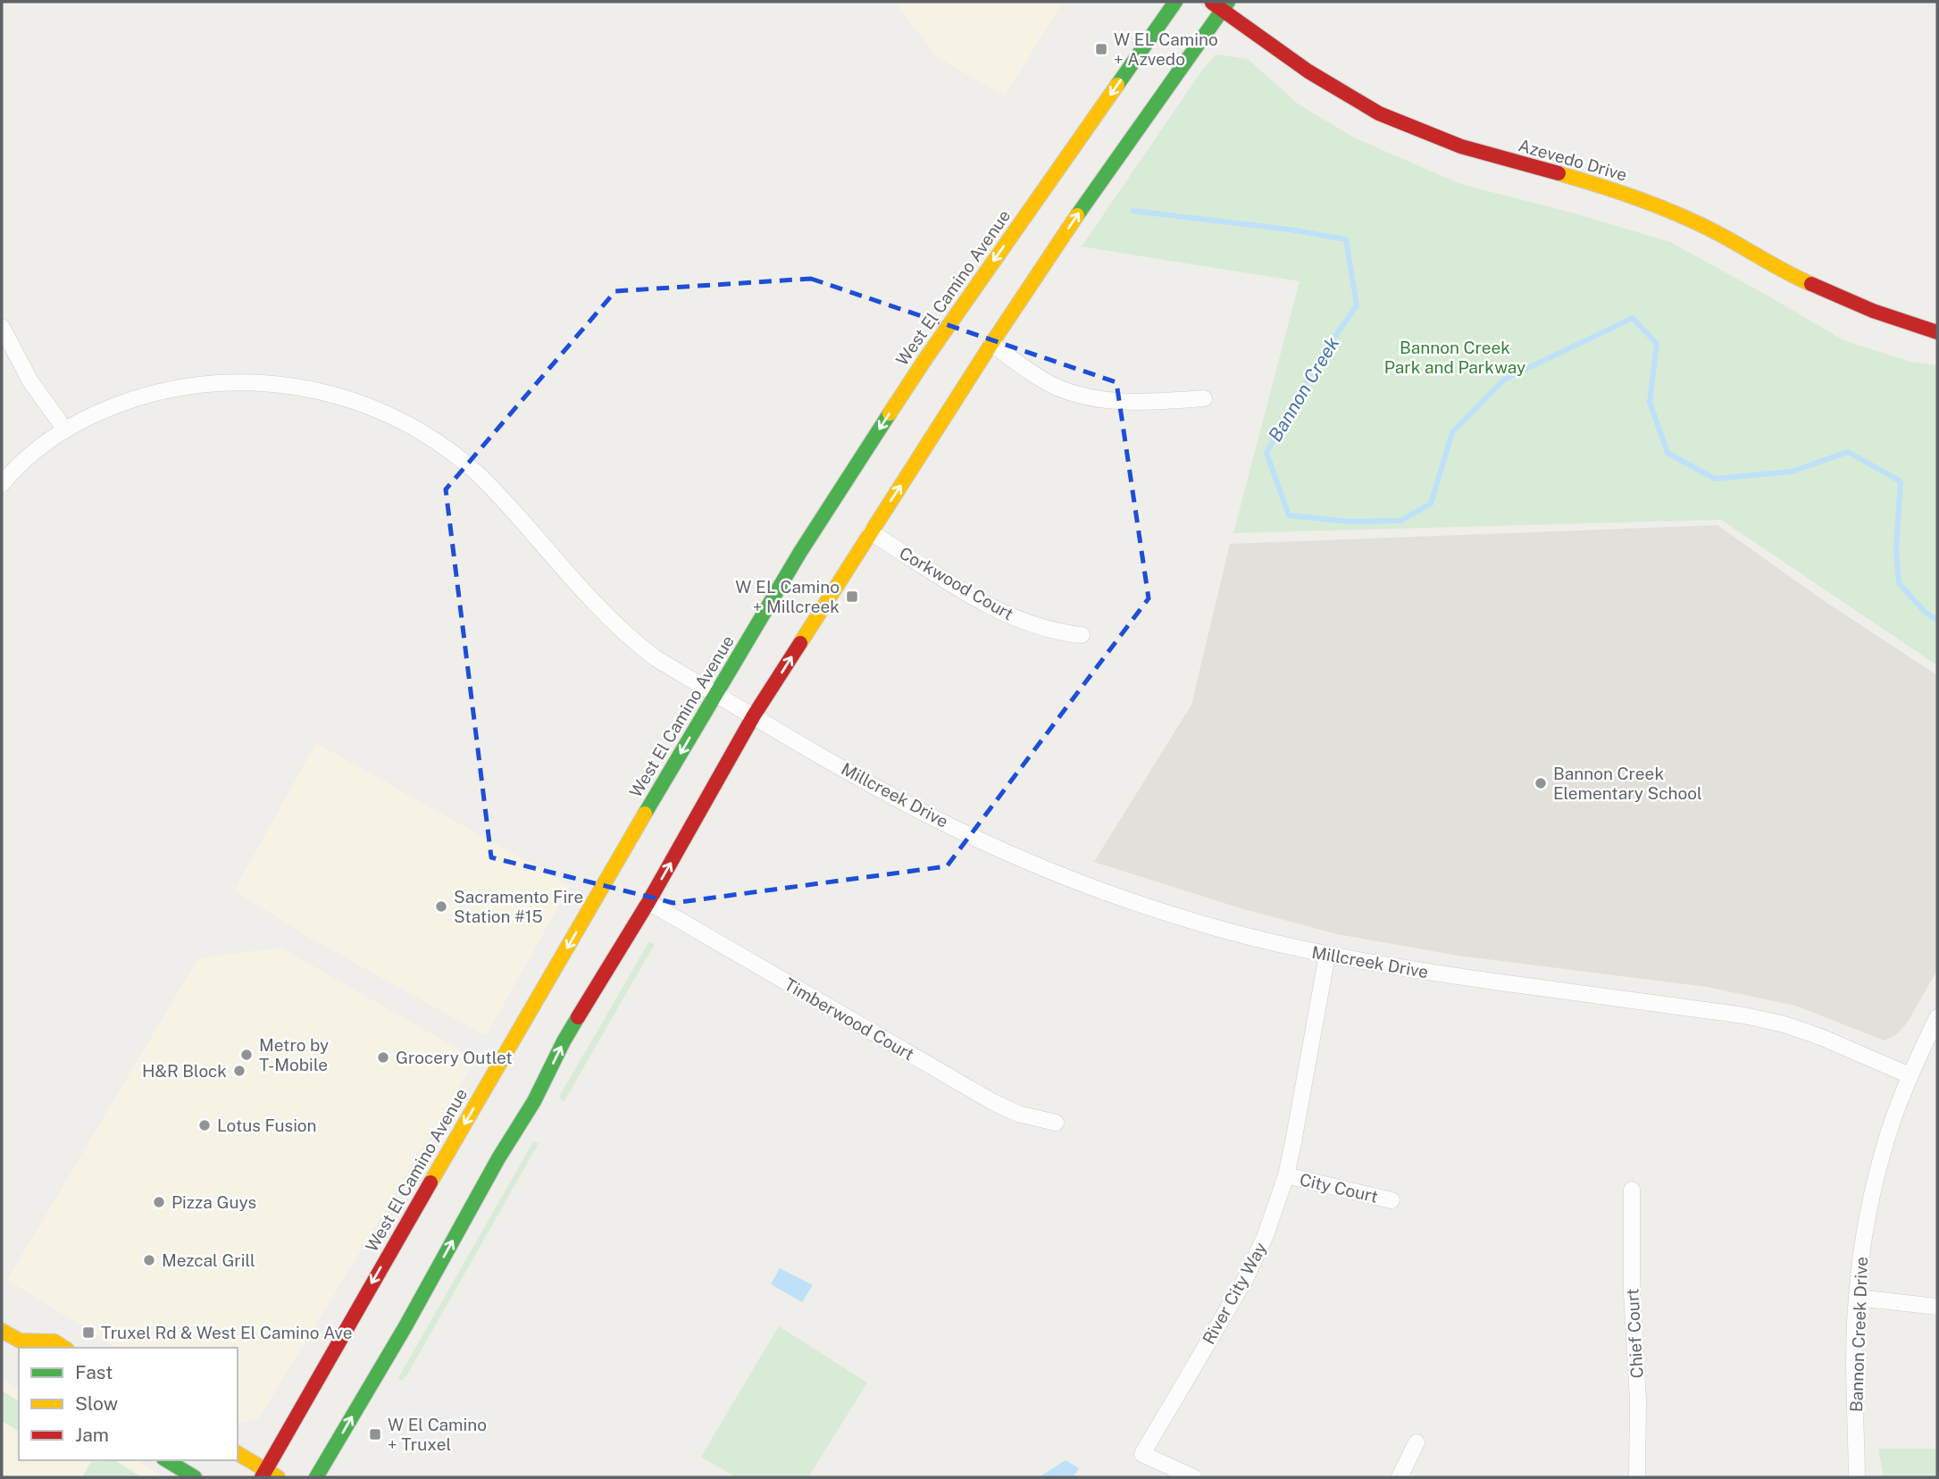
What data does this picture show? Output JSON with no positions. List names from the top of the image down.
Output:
{
  "streets": {
    "main road": ["Azevedo Drive", "West El Camino Avenue"],
    "street": [
      "Corkwood Court",
      "Millcreek Drive",
      "Timberwood Court",
      "City Court",
      "River City Way",
      "Chief Court",
      "Bannon Creek Drive"
    ]
  },
  "crossings": [
    ["West El Camino Avenue", "Millcreek Drive"],
    ["Millcreek Drive", "River City Way"],
    ["Millcreek Drive", "Bannon Creek Drive"],
    ["City Court", "River City Way"]
  ],
  "water": ["Bannon Creek"],
  "parks": ["Bannon Creek Park and Parkway"],
  "places": {
    "transit": [
      "W EL Camino + Azvedo",
      "W EL Camino + Millcreek",
      "Truxel Rd & West El Camino Ave",
      "W El Camino + Truxel"
    ],
    "other": [
      "Bannon Creek Elementary School",
      "Sacramento Fire Station #15",
      "Metro by T-Mobile",
      "Grocery Outlet",
      "H&R Block",
      "Lotus Fusion",
      "Pizza Guys",
      "Mezcal Grill"
    ]
  },
  "legend": ["Fast", "Slow", "Jam"]
}
